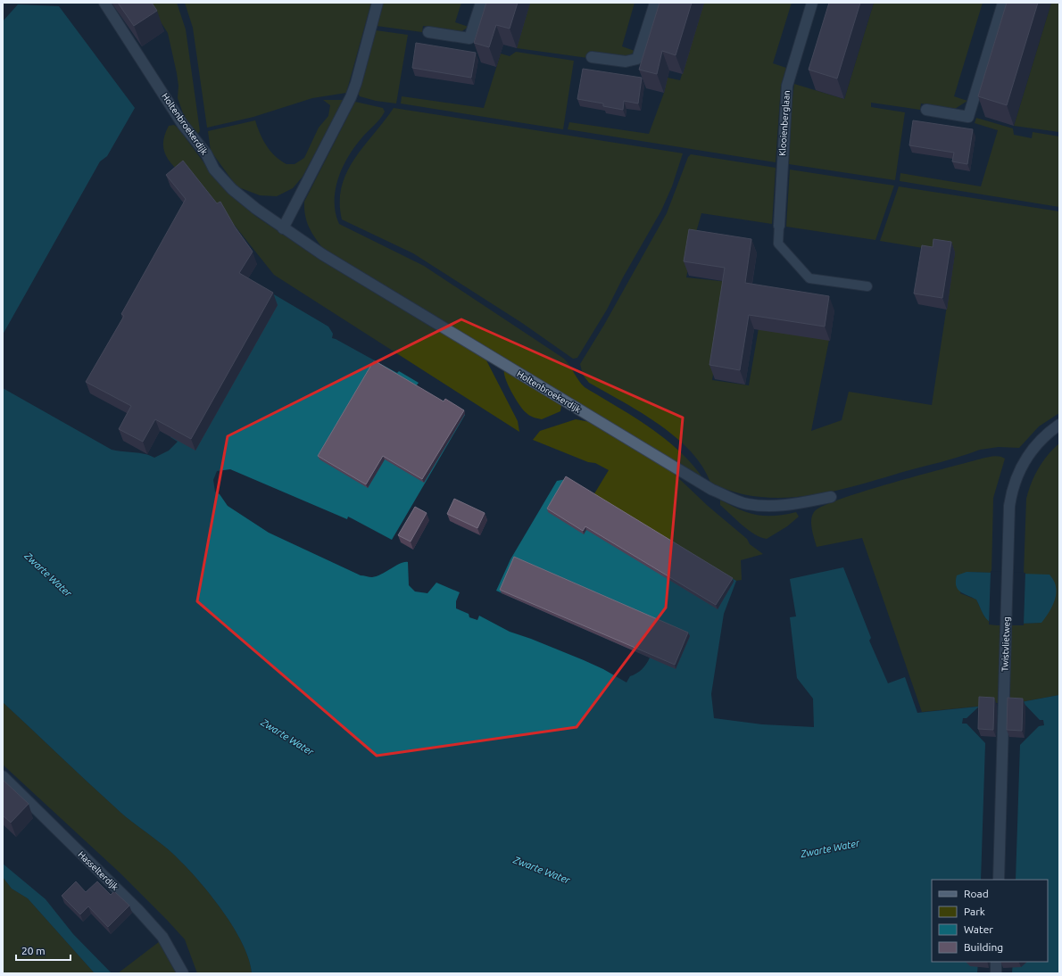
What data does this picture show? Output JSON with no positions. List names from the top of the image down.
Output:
{
  "streets": {
    "street": [
      "Klooienberglaan",
      "Holtenbroekerdijk",
      "Twistvlietweg",
      "Hasselterdijk"
    ]
  },
  "water": ["Zwarte Water"],
  "legend": [
    "Road",
    "Park",
    "Water",
    "Building"
  ],
  "scale_bar": "20 m"
}
